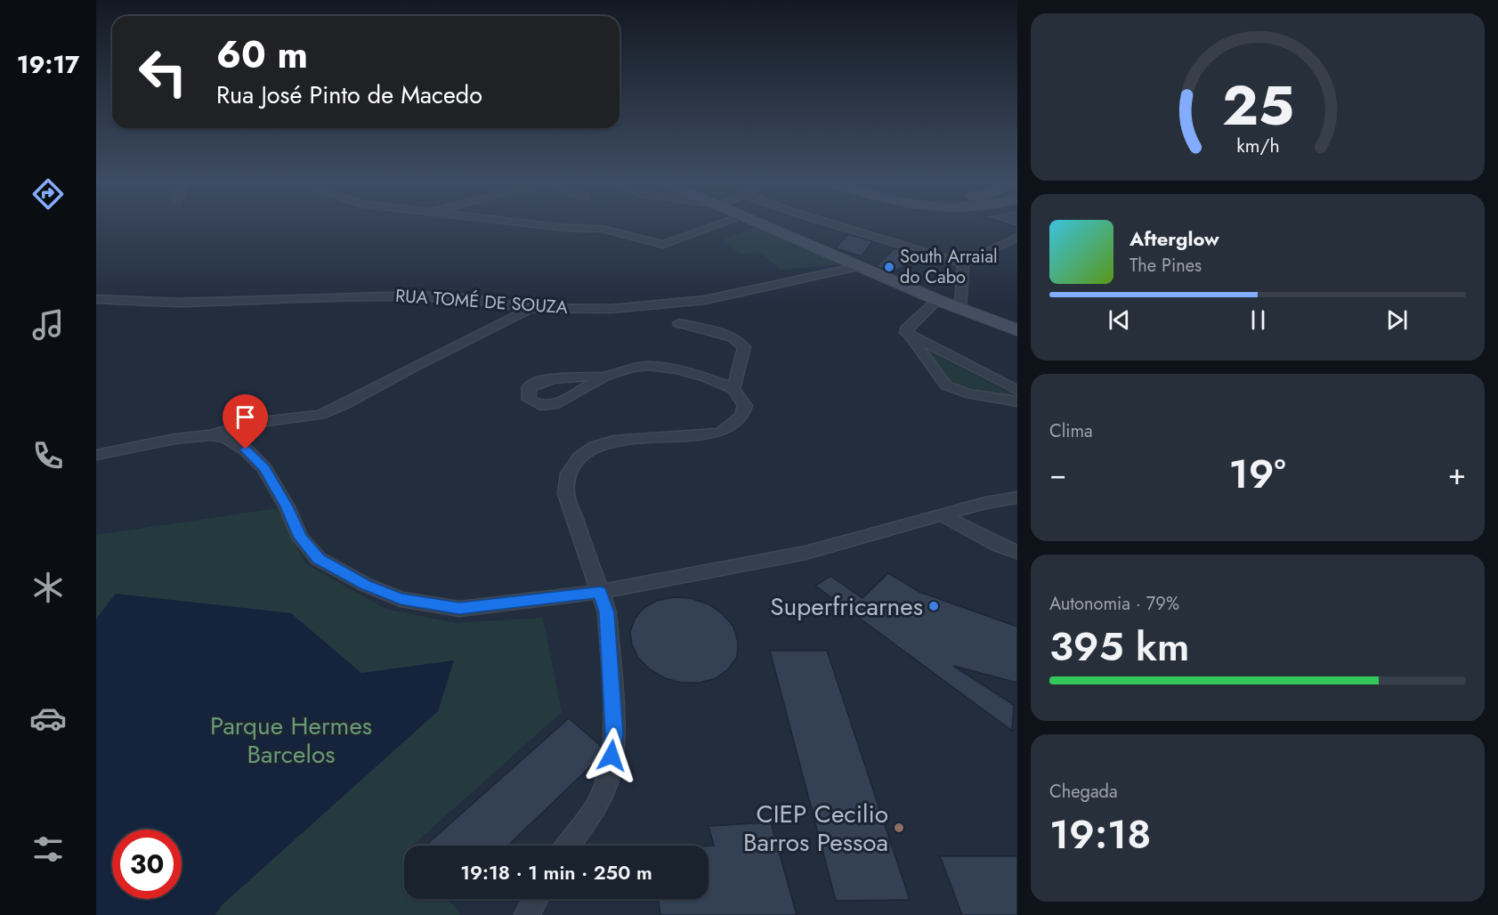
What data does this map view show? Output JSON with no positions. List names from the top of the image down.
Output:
{
  "streets": {
    "street": ["RUA TOMÉ DE SOUZA"]
  },
  "parks": ["Parque Hermes Barcelos"],
  "places": ["South Arraial do Cabo", "Superfricarnes", "CIEP Cecilio Barros Pessoa"],
  "page": {
    "tabs": "19:17",
    "turn": ["60 m", "Rua José Pinto de Macedo"],
    "song": ["Afterglow", "The Pines"],
    "tile": [
      "Clima",
      ["Autonomia · 79%", "395 km"],
      ["Chegada", "19:18"]
    ],
    "heat": ["−", "19°", "+"],
    "limit": "30",
    "trip": "19:18 · 1 min · 250 m",
    "gauge": ["25", "km/h"]
  }
}
